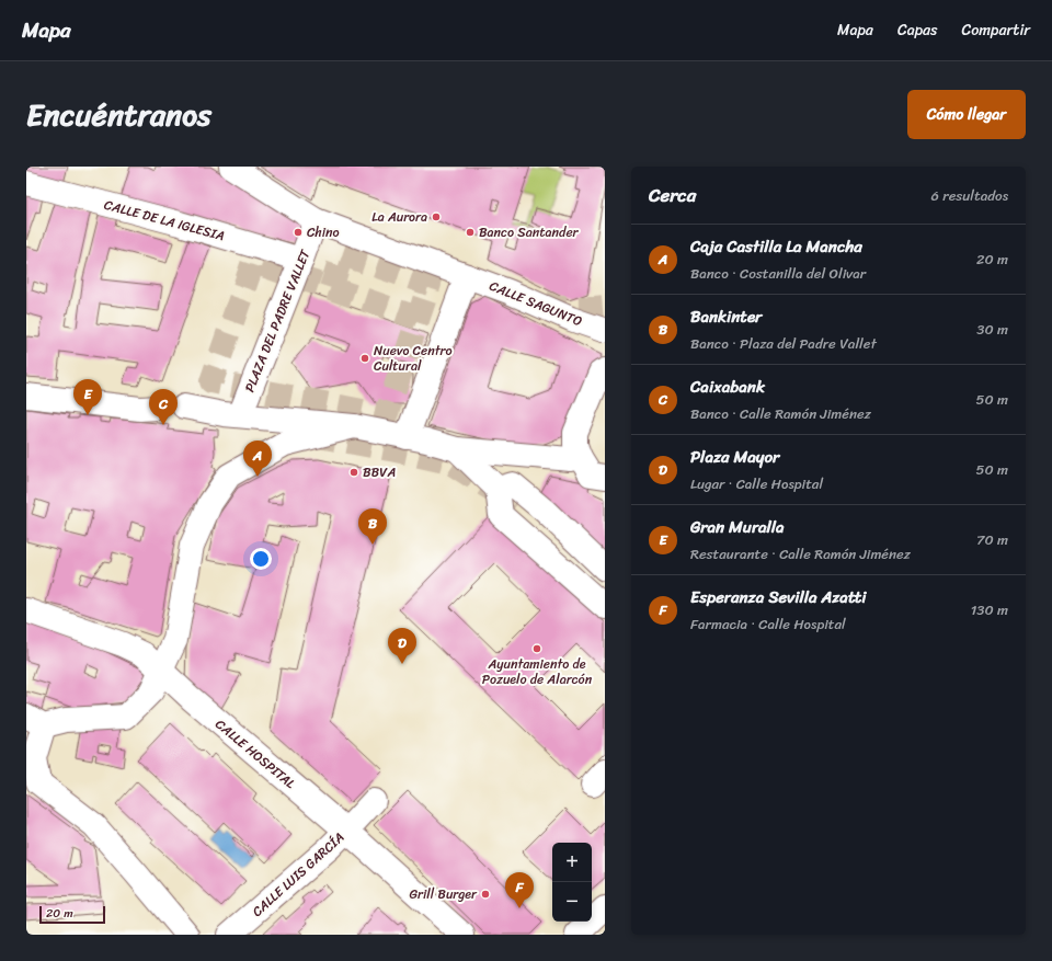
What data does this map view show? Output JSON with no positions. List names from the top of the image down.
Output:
{
  "streets": {
    "street": [
      "CALLE DE LA IGLESIA",
      "CALLE SAGUNTO",
      "PLAZA DEL PADRE VALLET",
      "CALLE HOSPITAL",
      "CALLE LUIS GARCÍA"
    ]
  },
  "crossings": [
    ["CALLE DE LA IGLESIA", "PLAZA DEL PADRE VALLET"],
    ["CALLE HOSPITAL", "CALLE LUIS GARCÍA"]
  ],
  "places": [
    "La Aurora",
    "Chino",
    "Banco Santander",
    "Nuevo Centro Cultural",
    "BBVA",
    "Ayuntamiento de Pozuelo de Alarcón",
    "Grill Burger"
  ],
  "scale_bar": "20 m",
  "page": {
    "header": "Mapa",
    "nav": ["Mapa", "Capas", "Compartir"],
    "title": "Encuéntranos",
    "buttons": "Cómo llegar",
    "heading": ["Cerca", "6 resultados"],
    "list": [
      {
        "mark": "A",
        "name": "Caja Castilla La Mancha",
        "note": "Banco · Costanilla del Olivar",
        "value": "20 m"
      },
      {
        "mark": "B",
        "name": "Bankinter",
        "note": "Banco · Plaza del Padre Vallet",
        "value": "30 m"
      },
      {
        "mark": "C",
        "name": "Caixabank",
        "note": "Banco · Calle Ramón Jiménez",
        "value": "50 m"
      },
      {
        "mark": "D",
        "name": "Plaza Mayor",
        "note": "Lugar · Calle Hospital",
        "value": "50 m"
      },
      {
        "mark": "E",
        "name": "Gran Muralla",
        "note": "Restaurante · Calle Ramón Jiménez",
        "value": "70 m"
      },
      {
        "mark": "F",
        "name": "Esperanza Sevilla Azatti",
        "note": "Farmacia · Calle Hospital",
        "value": "130 m"
      }
    ],
    "pins": [
      "E",
      "C",
      "A",
      "B",
      "D",
      "F"
    ],
    "map_buttons": ["+", "−"],
    "scale": "20 m"
  }
}
